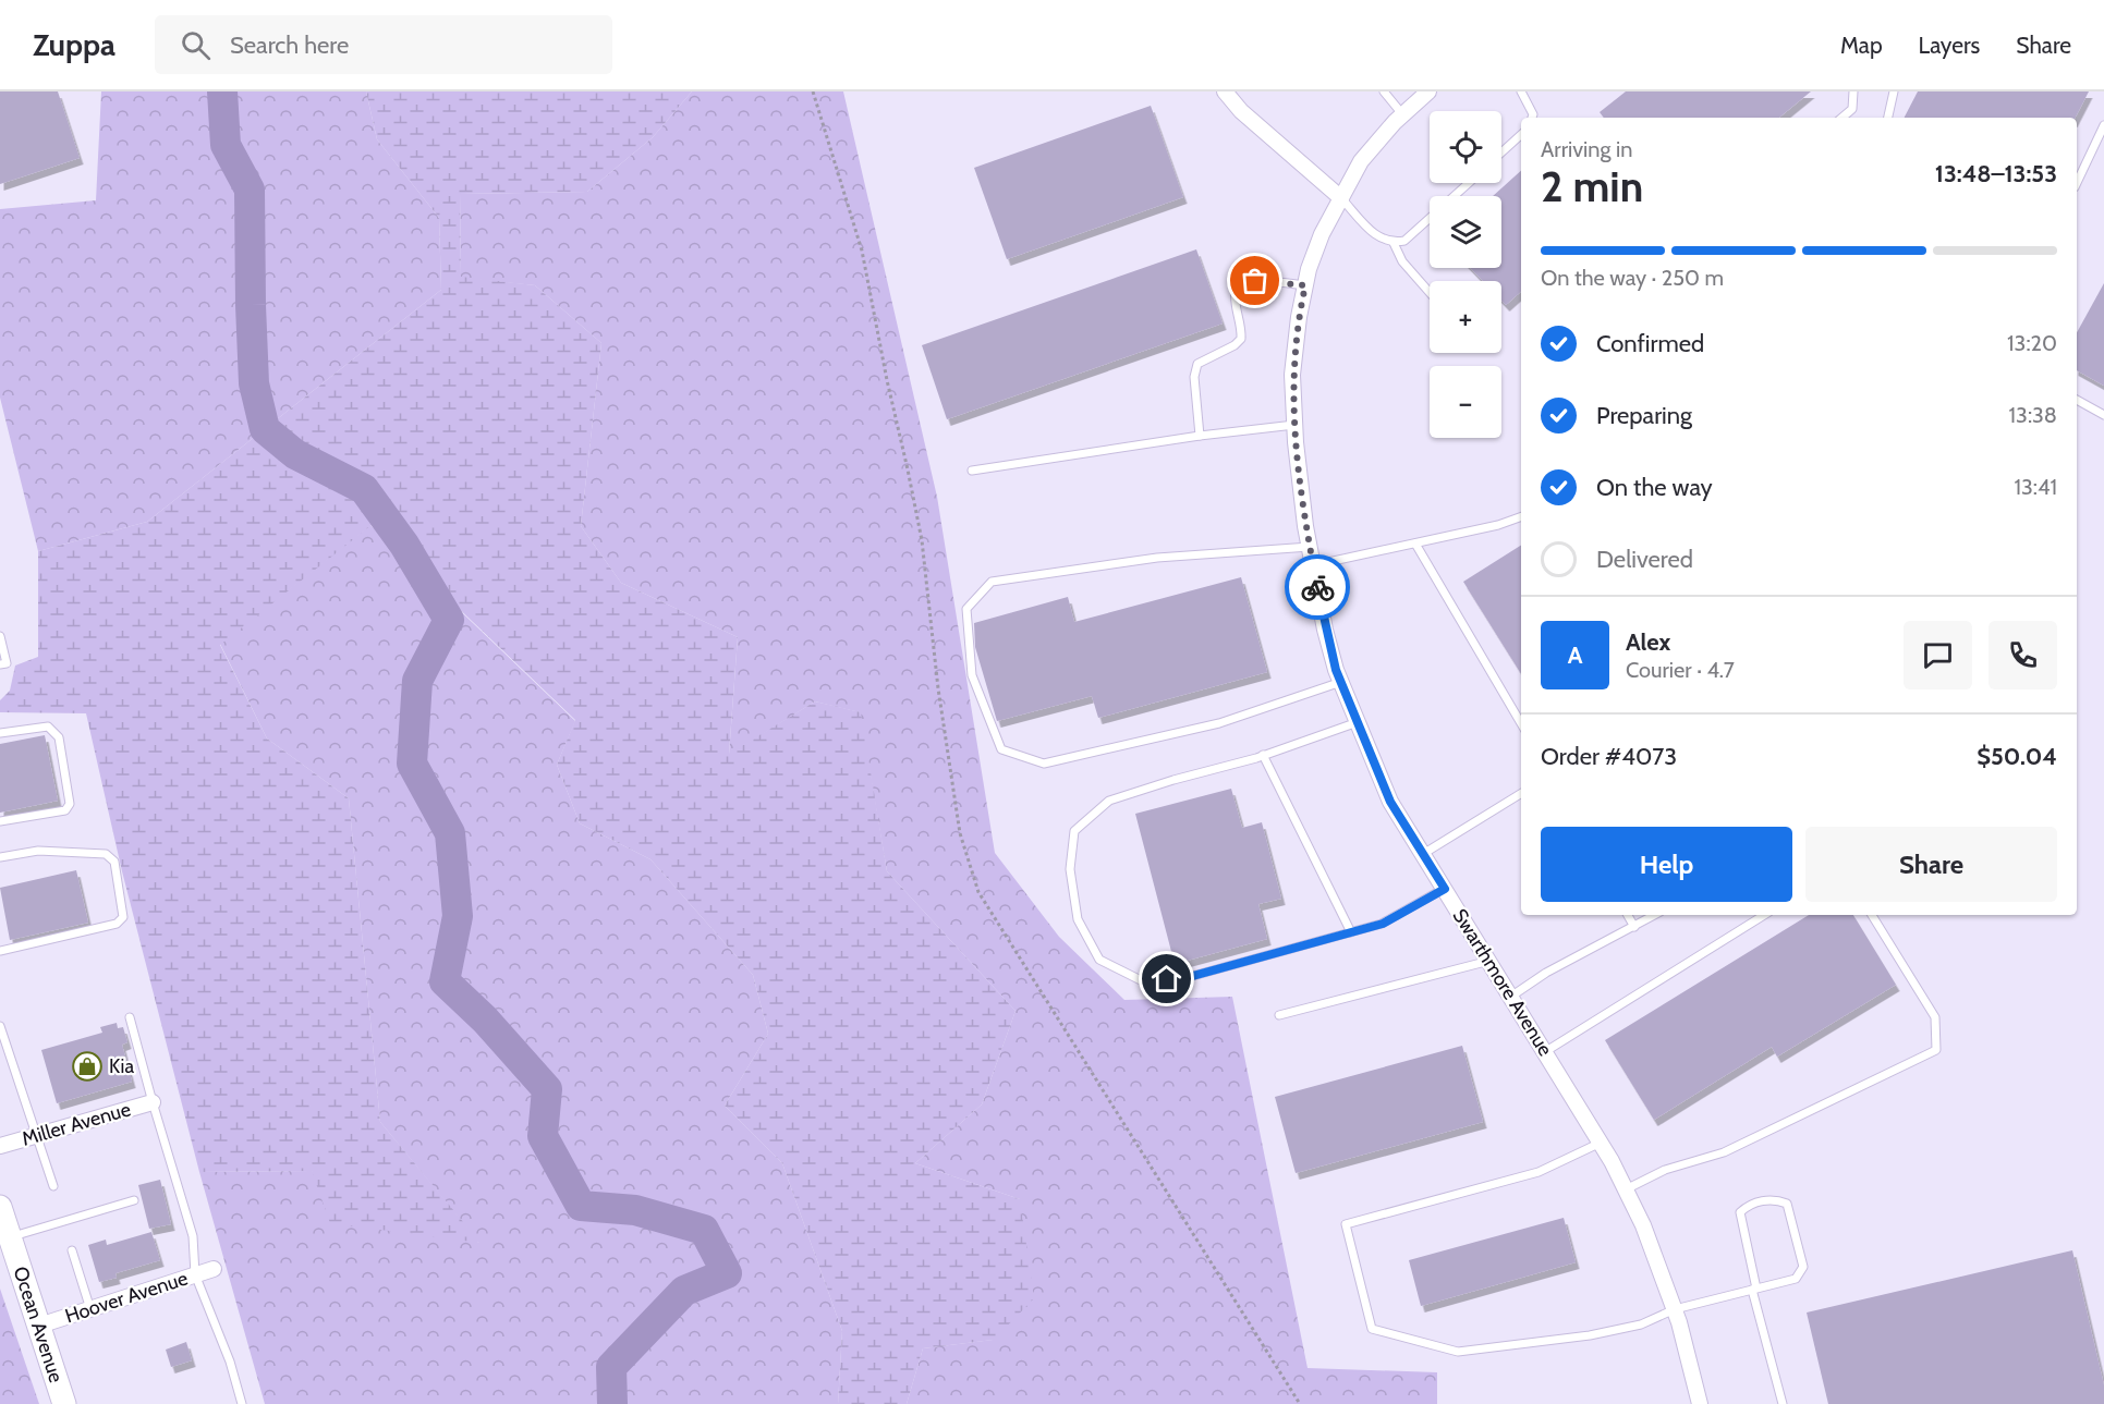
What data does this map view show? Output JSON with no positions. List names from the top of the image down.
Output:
{
  "streets": {
    "main road": ["Ocean Avenue"],
    "street": ["Swarthmore Avenue", "Miller Avenue", "Hoover Avenue"]
  },
  "crossings": [
    ["Hoover Avenue", "Ocean Avenue"]
  ],
  "places": {
    "shop": ["Kia"]
  },
  "page": {
    "header": "Zuppa",
    "search": "Search here",
    "nav": ["Map", "Layers", "Share"],
    "map_buttons": ["+", "−"],
    "heading": ["2 min", "Arriving in", "13:48–13:53"],
    "panel": [
      "Alex",
      "Courier · 4.7",
      "Order #4073",
      "$50.04"
    ],
    "bar": "On the way · 250 m",
    "list": [
      ["Confirmed", "13:20"],
      ["Preparing", "13:38"],
      ["On the way", "13:41"],
      "Delivered"
    ],
    "round": "A",
    "buttons": ["Help", "Share"]
  }
}
